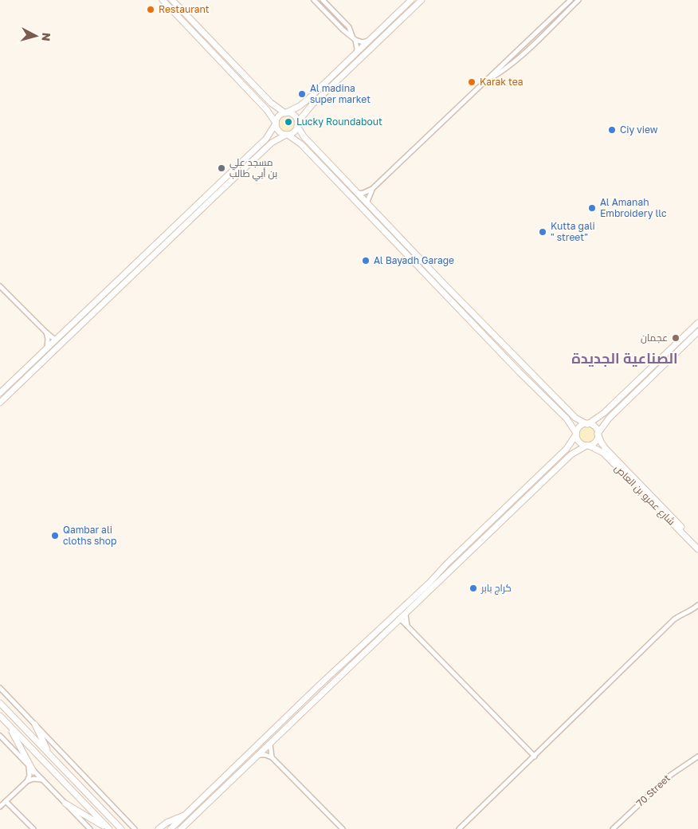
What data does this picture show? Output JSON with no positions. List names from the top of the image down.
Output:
{
  "streets": {
    "main road": ["شارع عمرو بن العاص"],
    "street": ["70 Street"]
  },
  "districts": ["الصناعية الجديدة"],
  "places": [
    "Restaurant",
    "Karak tea",
    "Al madina super market",
    "Lucky Roundabout",
    "Ciy view",
    "مسجد علي بن أبي طالب",
    "Al Amanah Embroidery llc",
    "Kutta gali \" street\"",
    "Al Bayadh Garage",
    "عجمان",
    "Qambar ali cloths shop",
    "كراج بابر"
  ],
  "north": "right"
}
